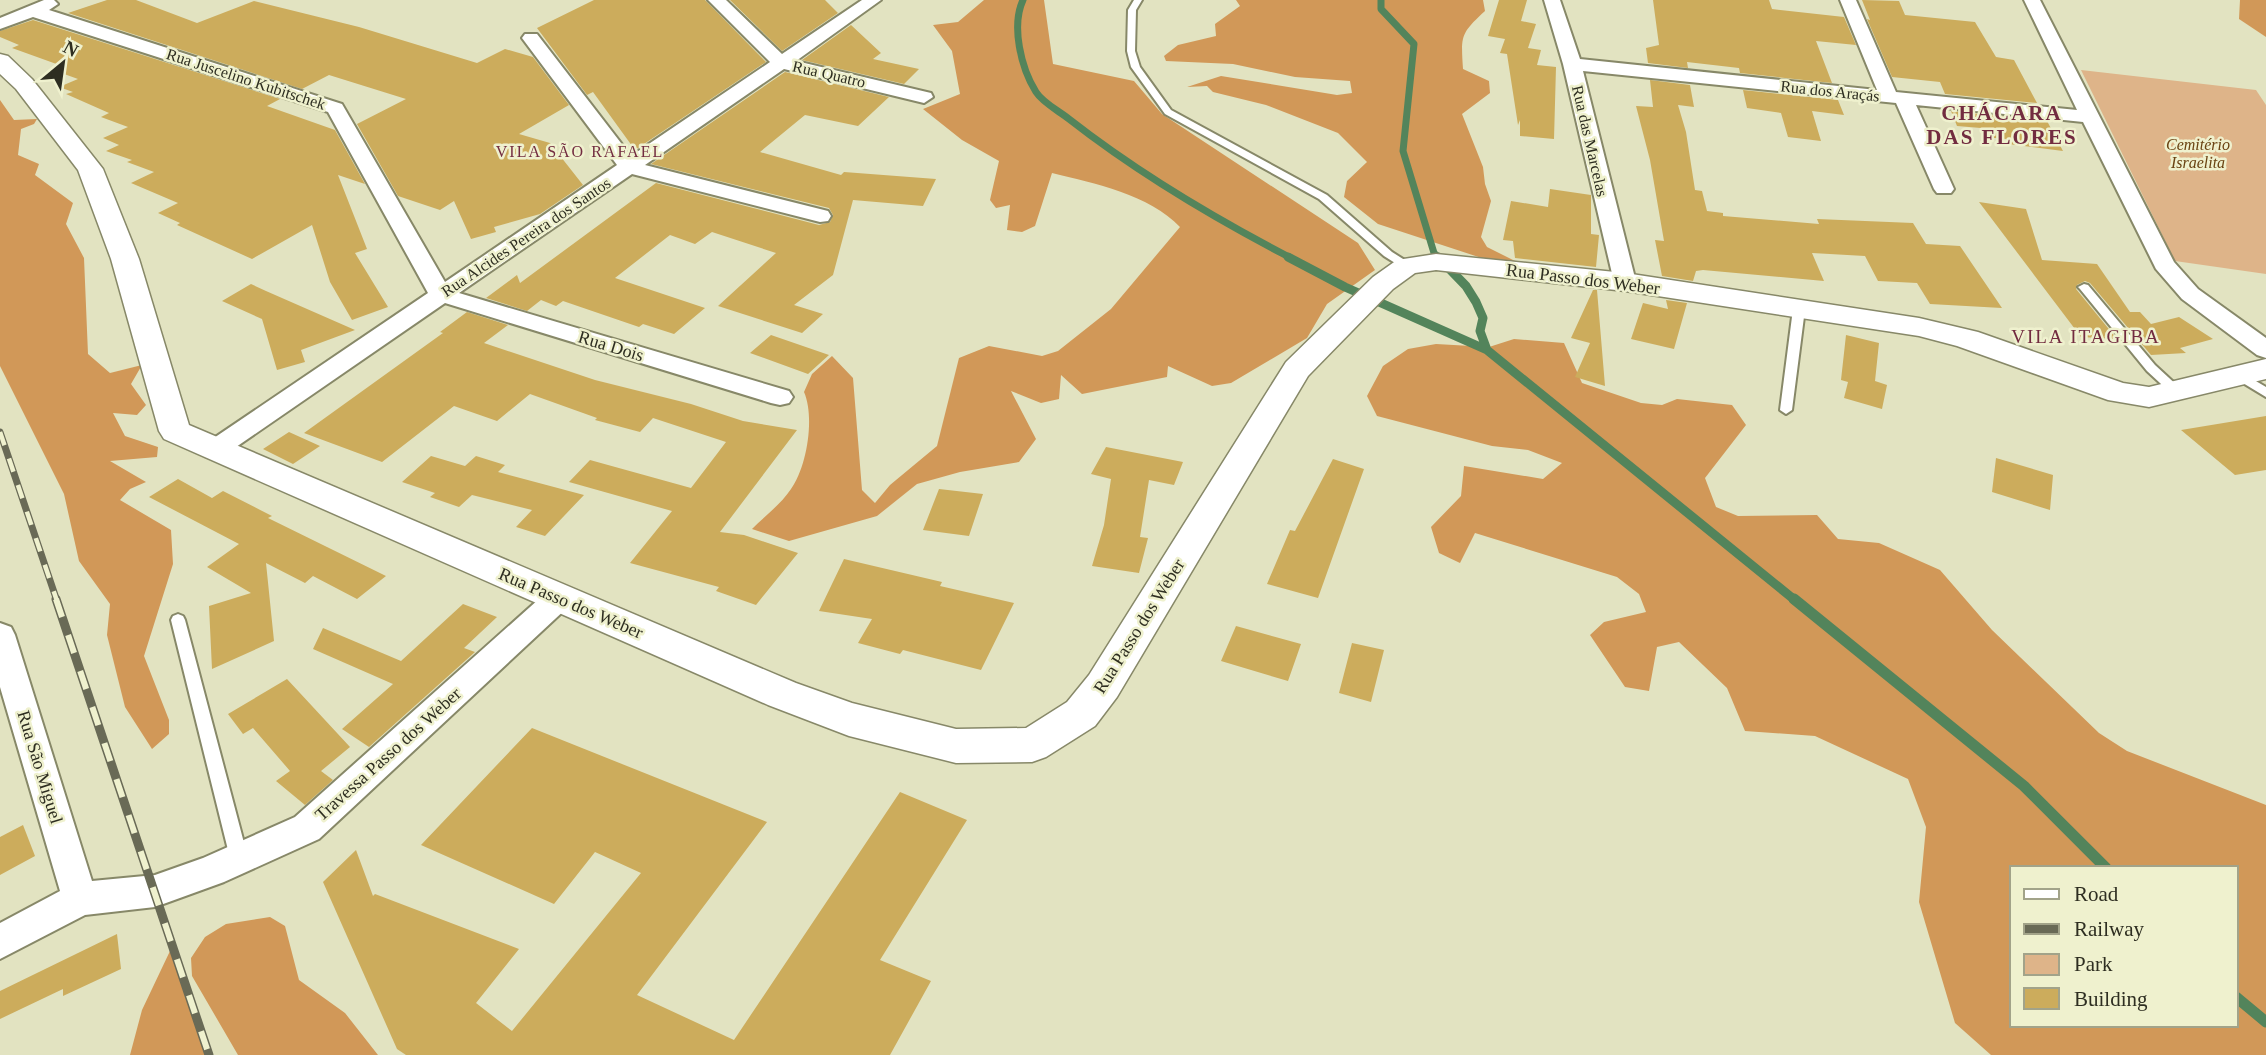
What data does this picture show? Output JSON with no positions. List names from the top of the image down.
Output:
{
  "streets": {
    "street": [
      "Rua Quatro",
      "Rua Juscelino Kubitschek",
      "Rua dos Araçás",
      "Rua das Marcelas",
      "Rua Alcides Pereira dos Santos",
      "Rua Passo dos Weber",
      "Rua Dois",
      "Travessa Passo dos Weber",
      "Rua São Miguel"
    ]
  },
  "crossings": [
    ["Rua Quatro", "Rua Alcides Pereira dos Santos"],
    ["Rua Juscelino Kubitschek", "Rua Alcides Pereira dos Santos"],
    ["Rua Juscelino Kubitschek", "Rua Dois"],
    ["Rua dos Araçás", "Rua das Marcelas"],
    ["Rua das Marcelas", "Rua Passo dos Weber"],
    ["Rua Alcides Pereira dos Santos", "Rua Passo dos Weber"],
    ["Rua Alcides Pereira dos Santos", "Rua Dois"],
    ["Rua Passo dos Weber", "Travessa Passo dos Weber"],
    ["Travessa Passo dos Weber", "Rua São Miguel"]
  ],
  "districts": ["CHÁCARA DAS FLORES", "VILA SÃO RAFAEL", "VILA ITAGIBA"],
  "parks": ["Cemitério Israelita"],
  "legend": [
    "Road",
    "Railway",
    "Park",
    "Building"
  ],
  "north": "top right"
}
